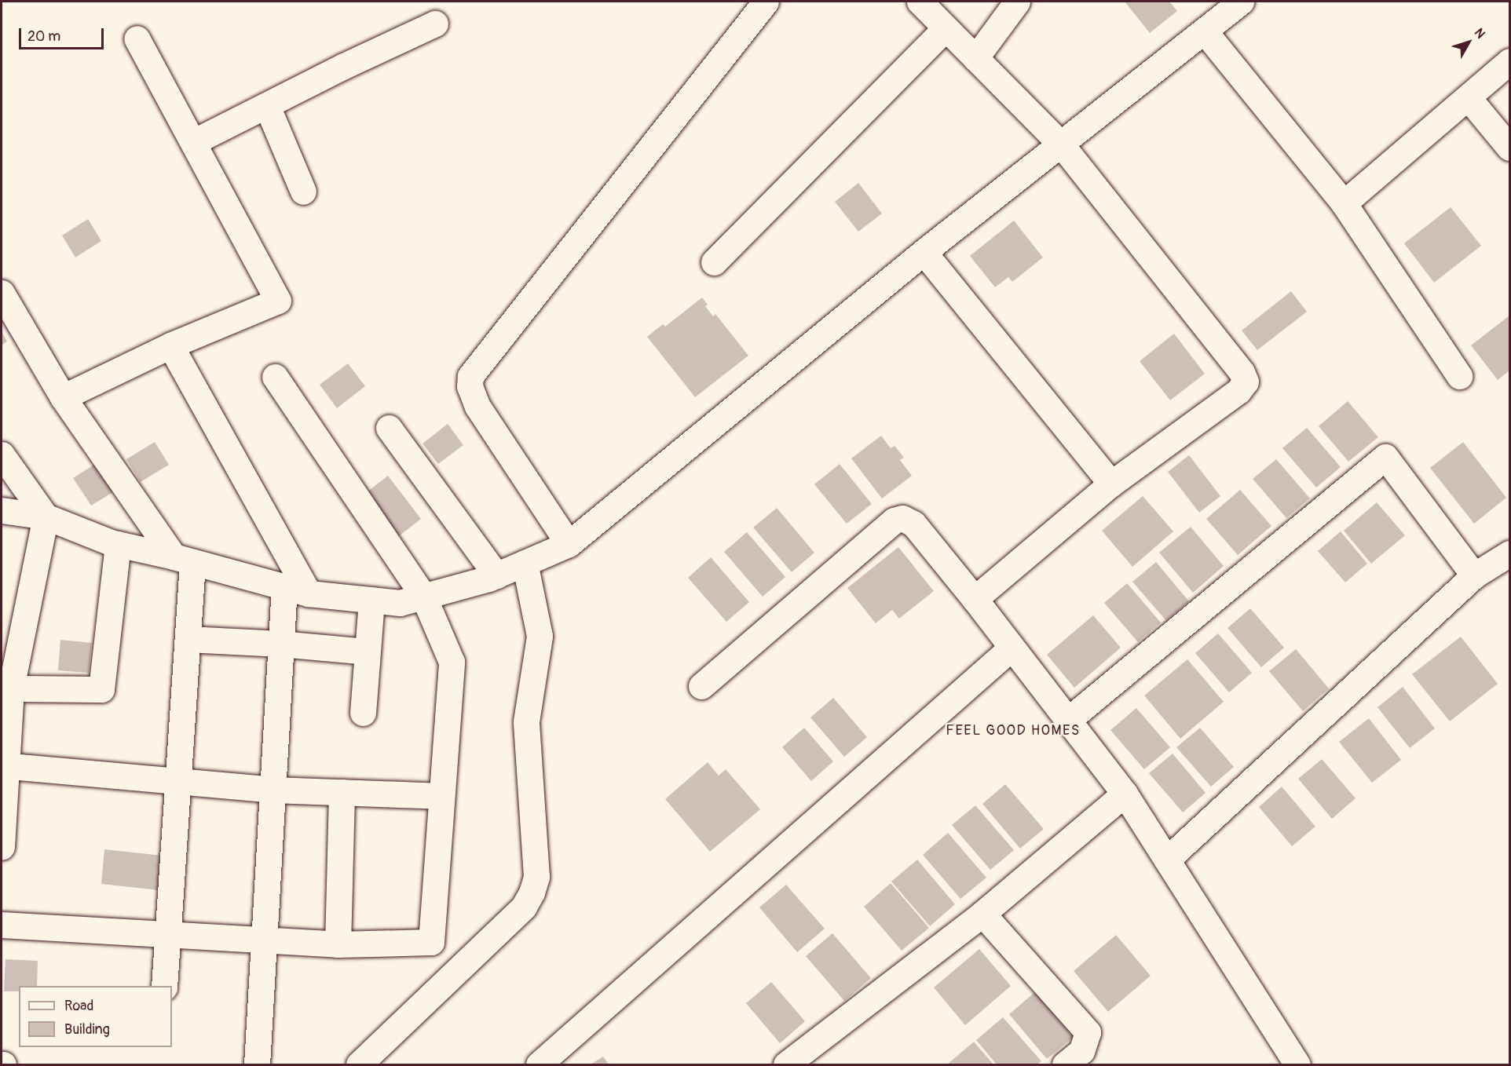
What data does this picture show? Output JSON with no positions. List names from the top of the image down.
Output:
{
  "districts": ["FEEL GOOD HOMES"],
  "legend": ["Road", "Building"],
  "scale_bar": "20 m",
  "north": "top right"
}
